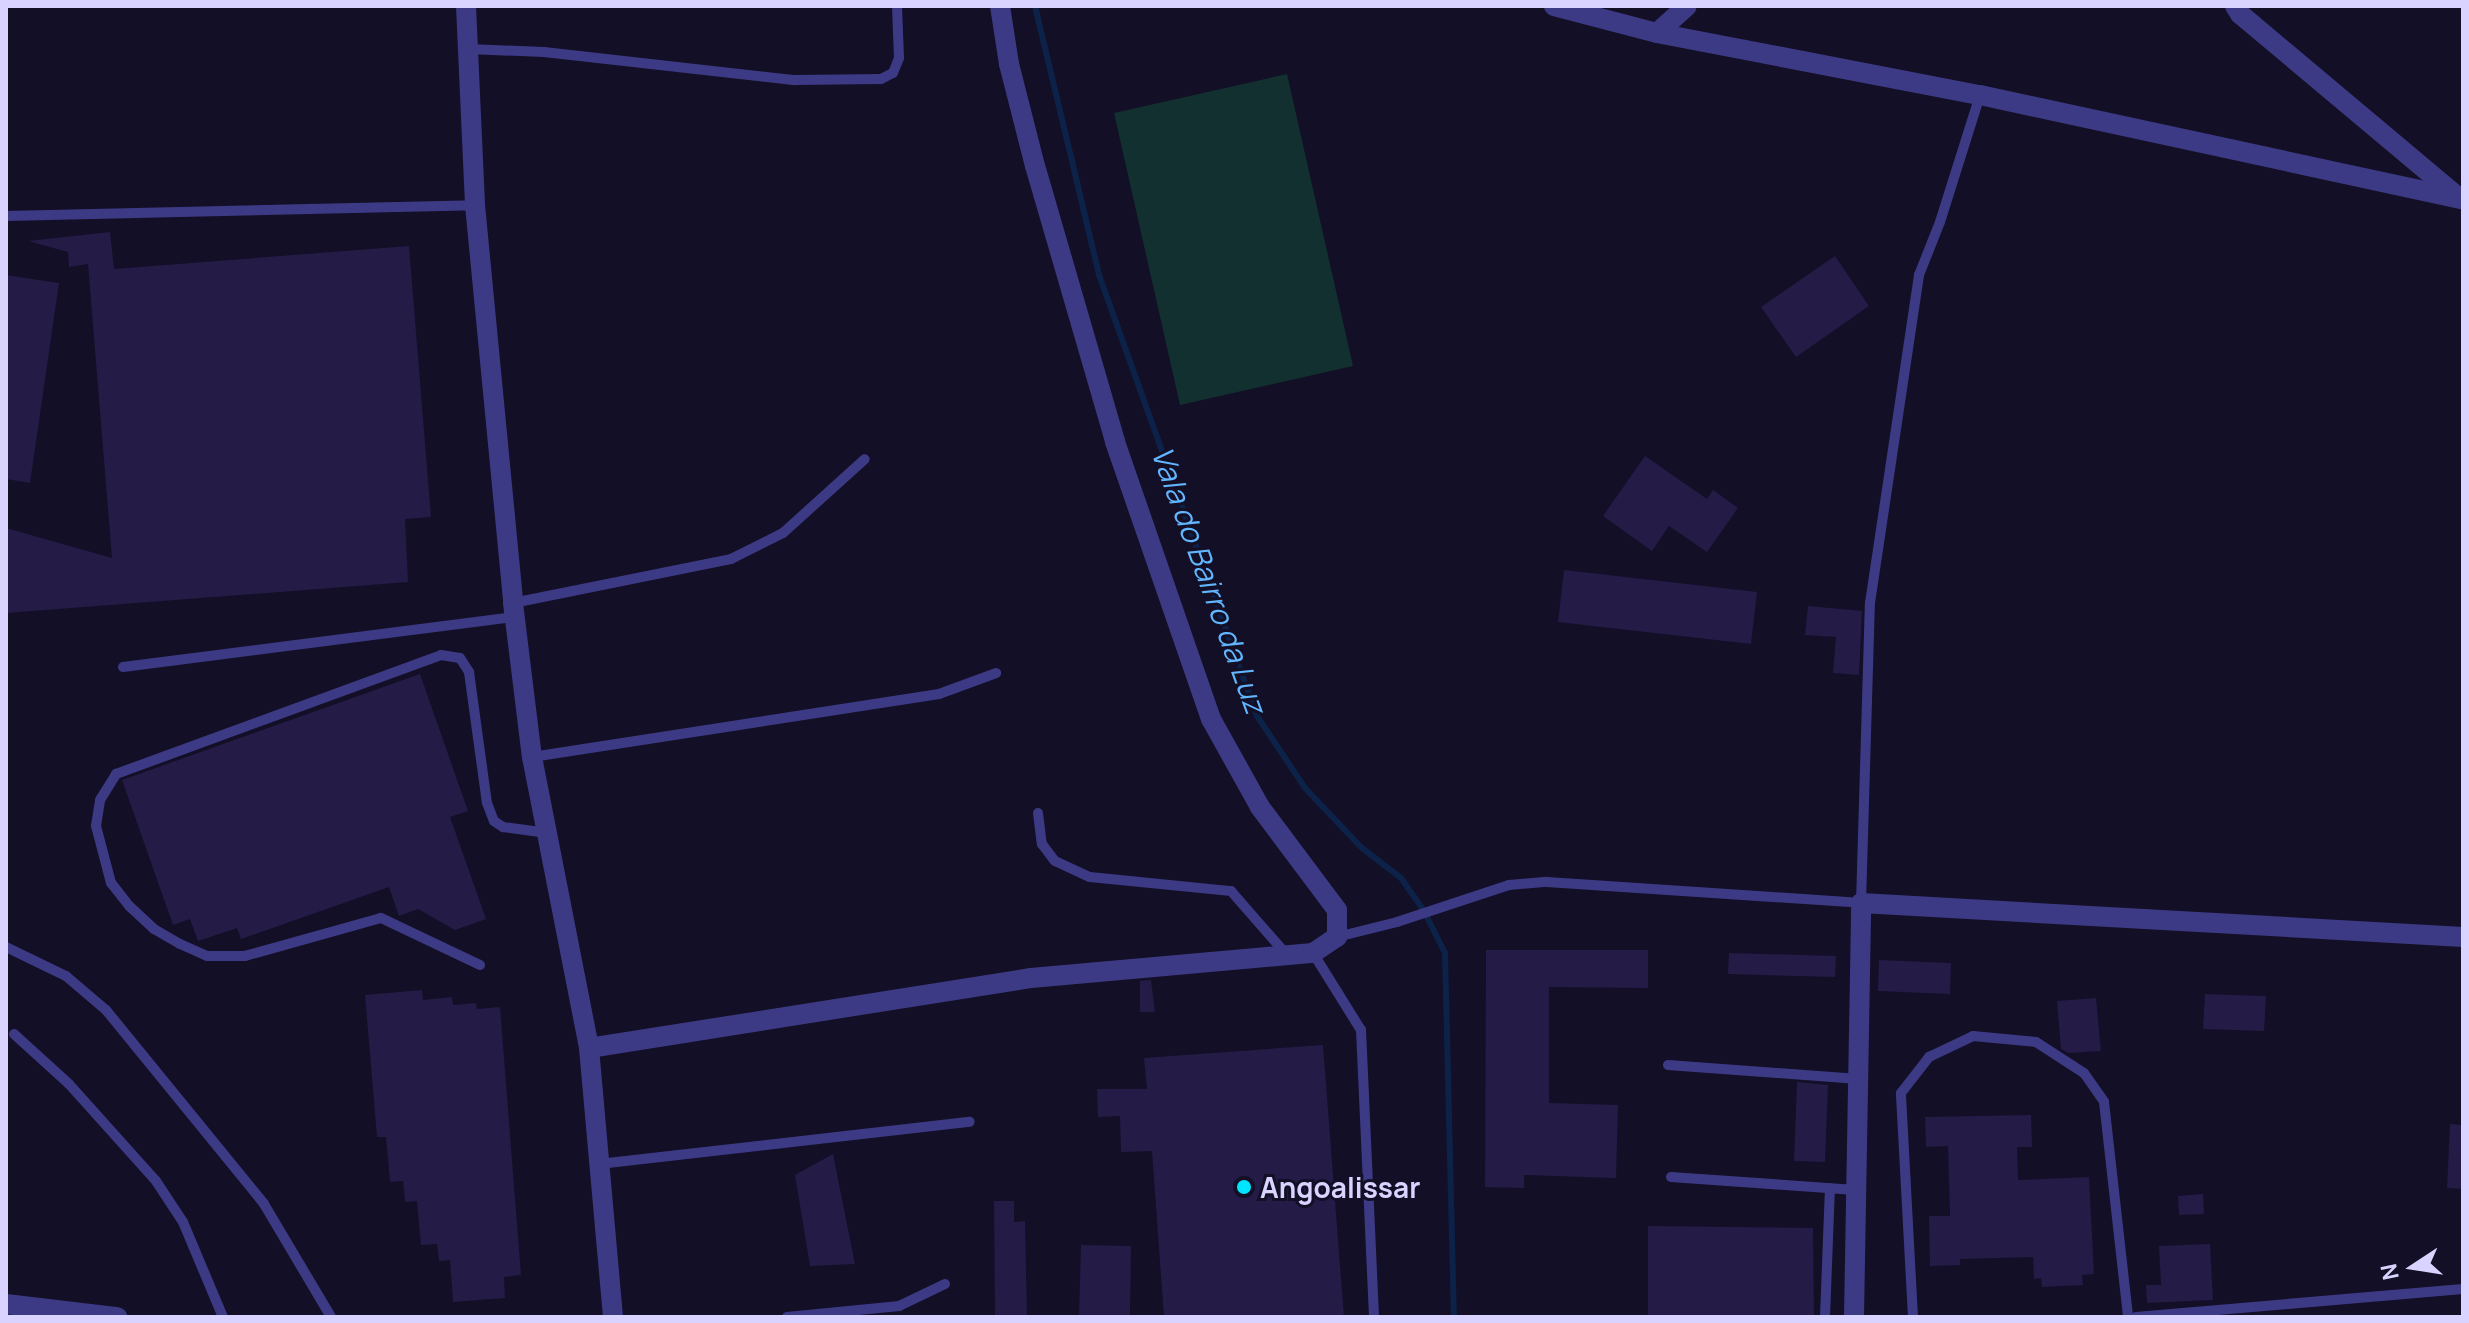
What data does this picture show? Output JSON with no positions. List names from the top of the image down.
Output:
{
  "water": ["Vala do Bairro da Luz"],
  "places": ["Angoalissar"],
  "north": "left"
}
